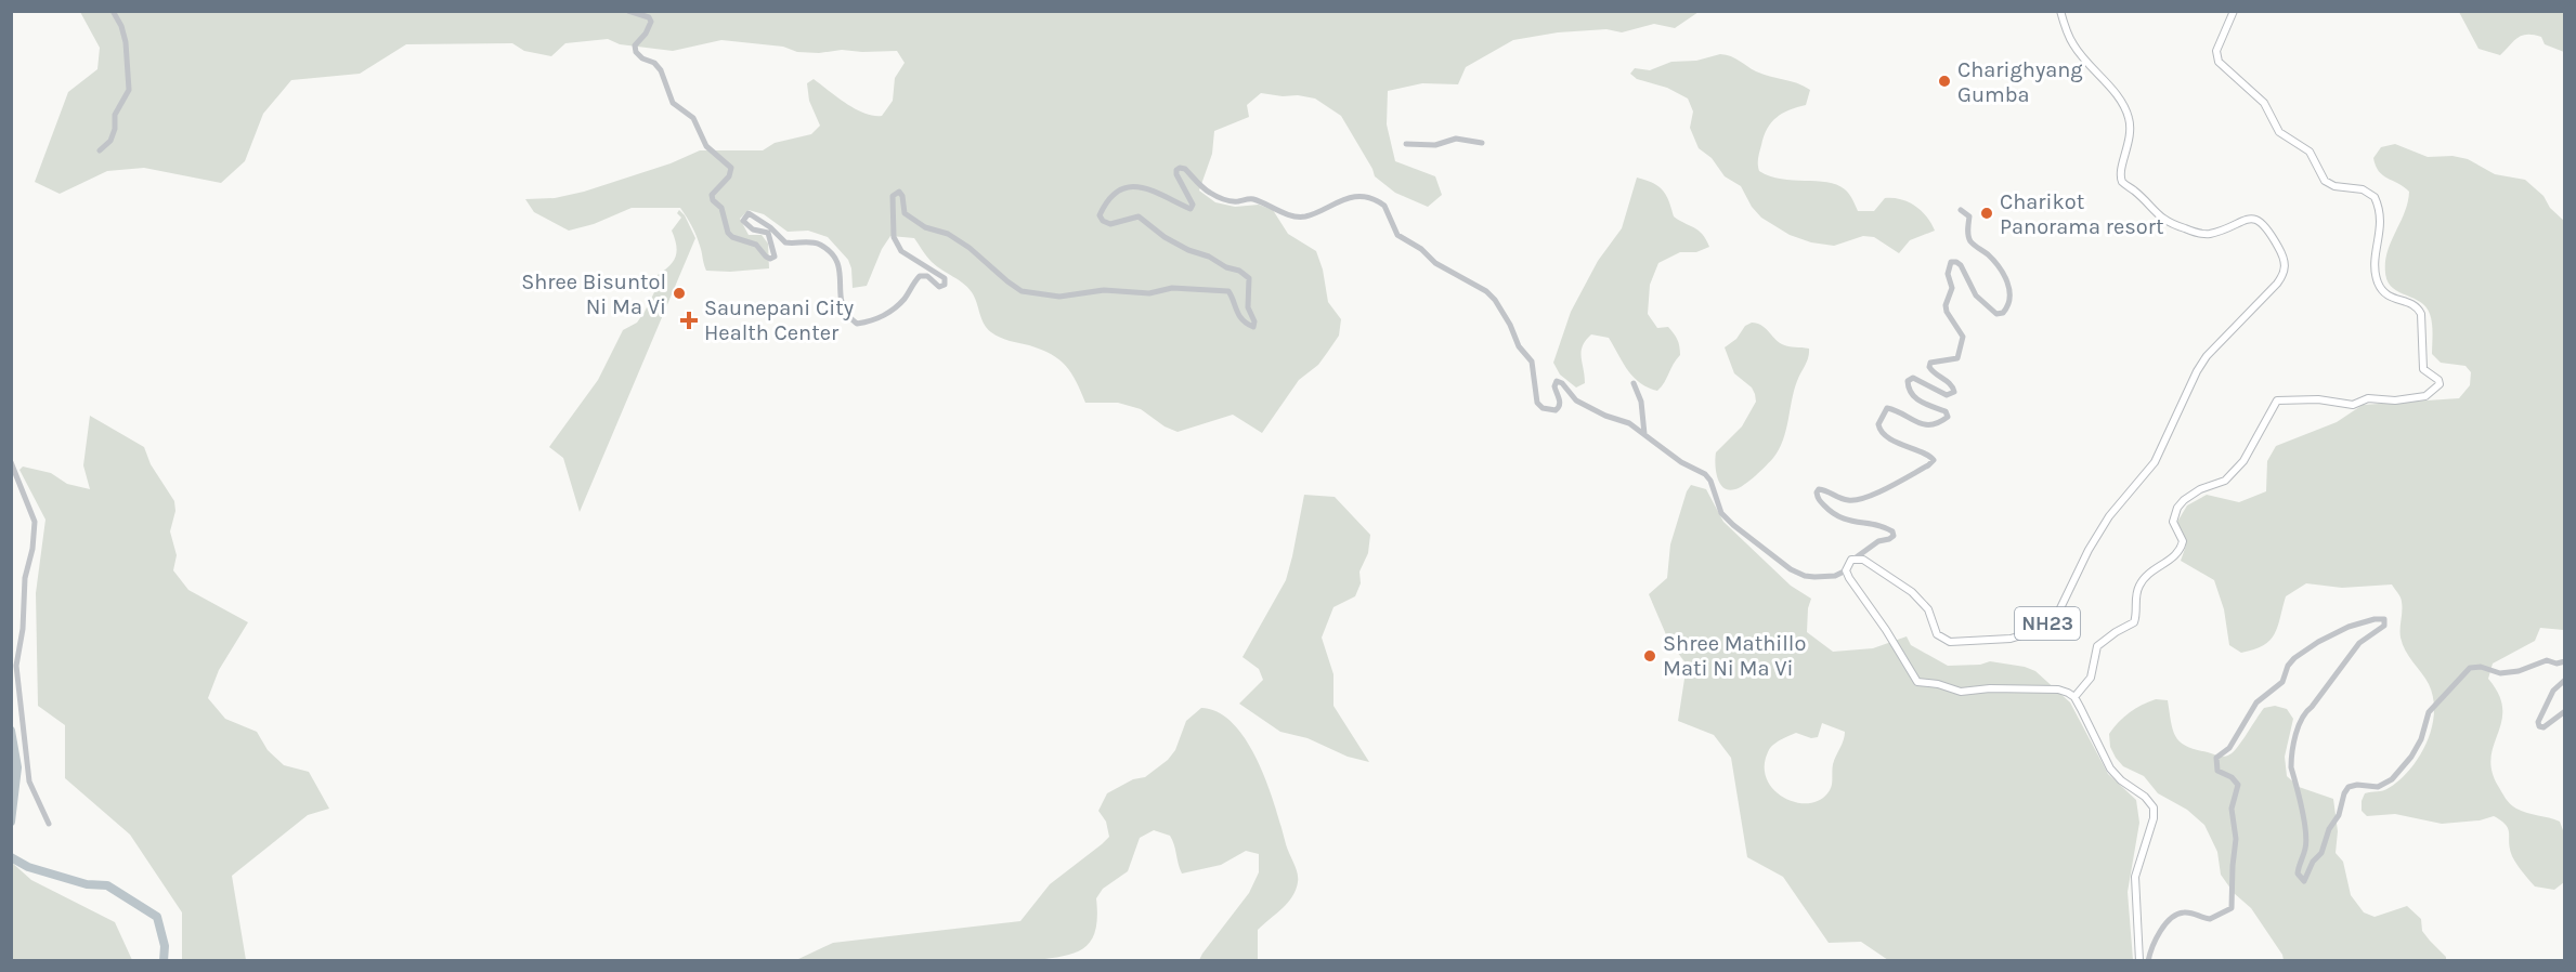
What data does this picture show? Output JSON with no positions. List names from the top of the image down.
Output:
{
  "streets": {
    "main road": ["NH23"]
  },
  "places": {
    "other": [
      "Charighyang Gumba",
      "Charikot Panorama resort",
      "Shree Bisuntol Ni Ma Vi",
      "Shree Mathillo Mati Ni Ma Vi"
    ],
    "health": ["Saunepani City Health Center"]
  }
}
